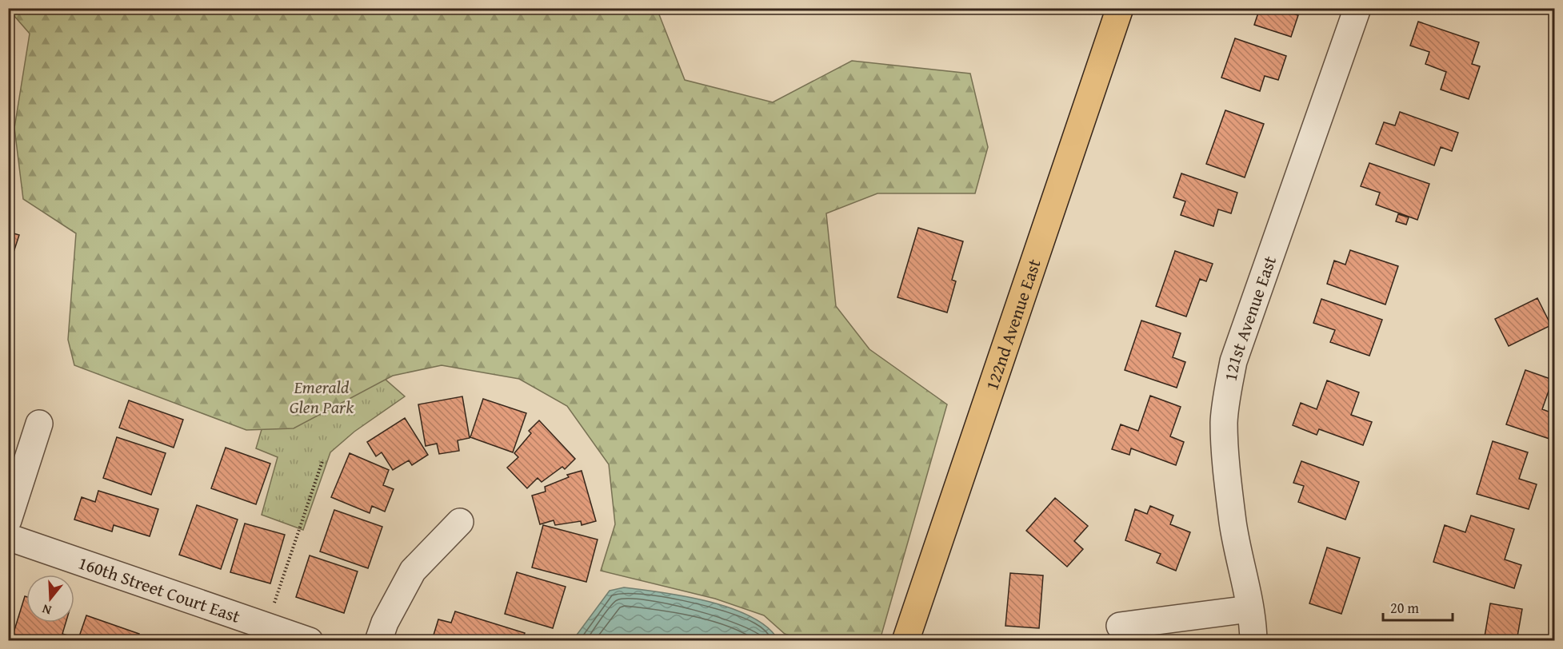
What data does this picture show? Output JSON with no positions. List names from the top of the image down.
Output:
{
  "streets": {
    "main road": ["122nd Avenue East"],
    "street": ["121st Avenue East", "160th Street Court East"]
  },
  "parks": ["Emerald Glen Park"],
  "scale_bar": "20 m",
  "north": "bottom"
}
